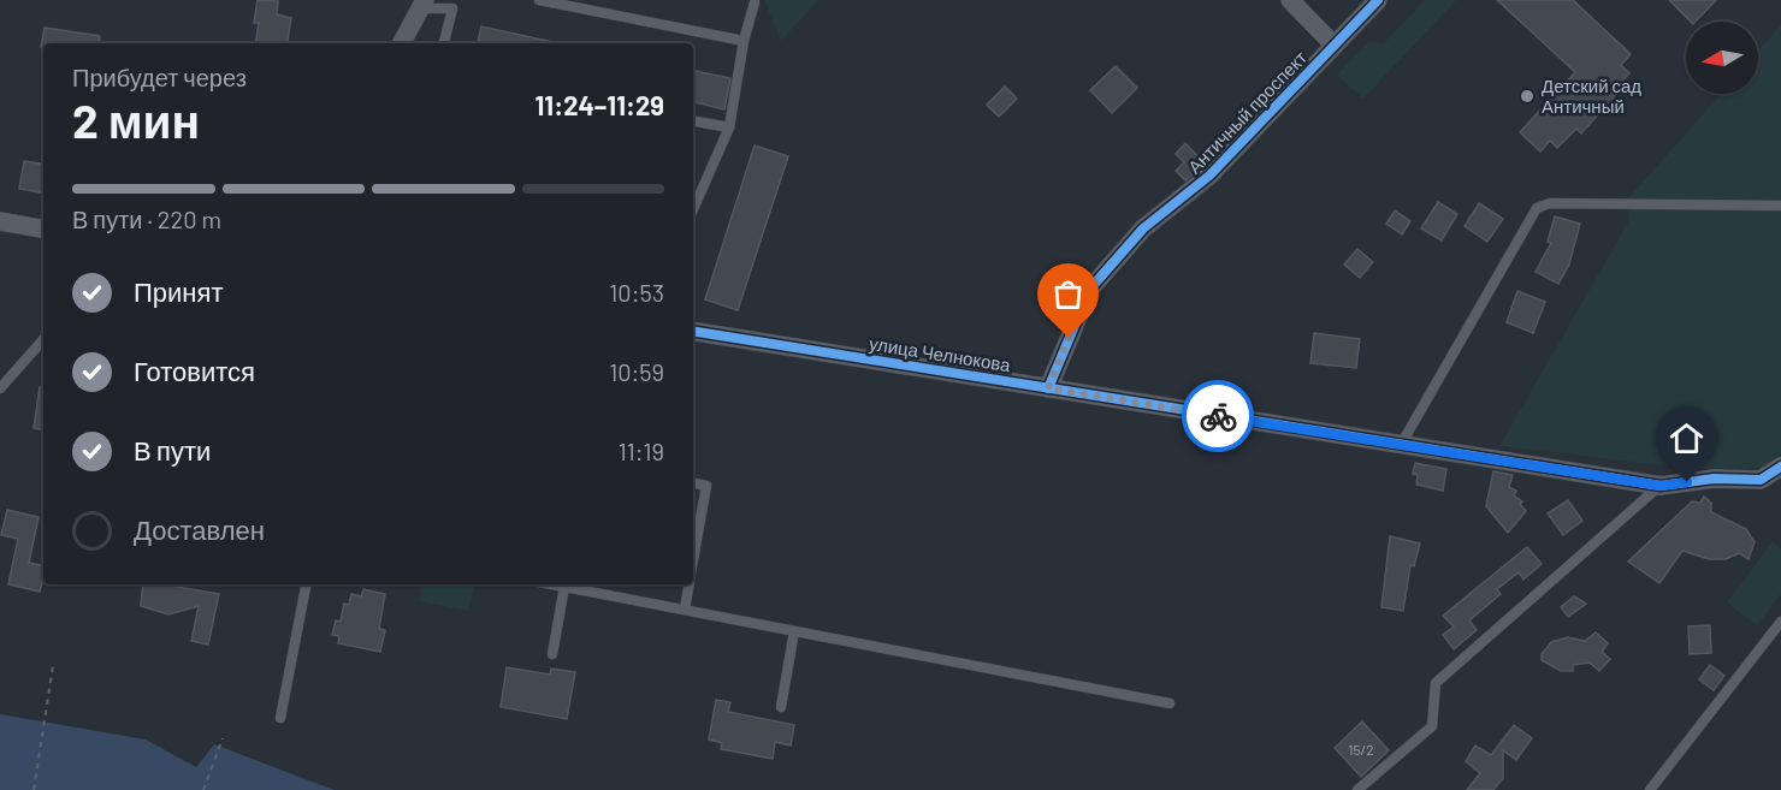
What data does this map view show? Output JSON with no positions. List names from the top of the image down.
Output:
{
  "streets": {
    "street": ["Античный проспект", "улица Челнокова"]
  },
  "crossings": [
    ["Античный проспект", "улица Челнокова"]
  ],
  "places": ["Детский сад Античный"],
  "house_numbers": ["15/2"],
  "north": "left",
  "page": {
    "heading": ["2 мин", "Прибудет через", "11:24–11:29"],
    "bar": "В пути · 220 m",
    "list": [
      ["Принят", "10:53"],
      ["Готовится", "10:59"],
      ["В пути", "11:19"],
      "Доставлен"
    ]
  }
}
